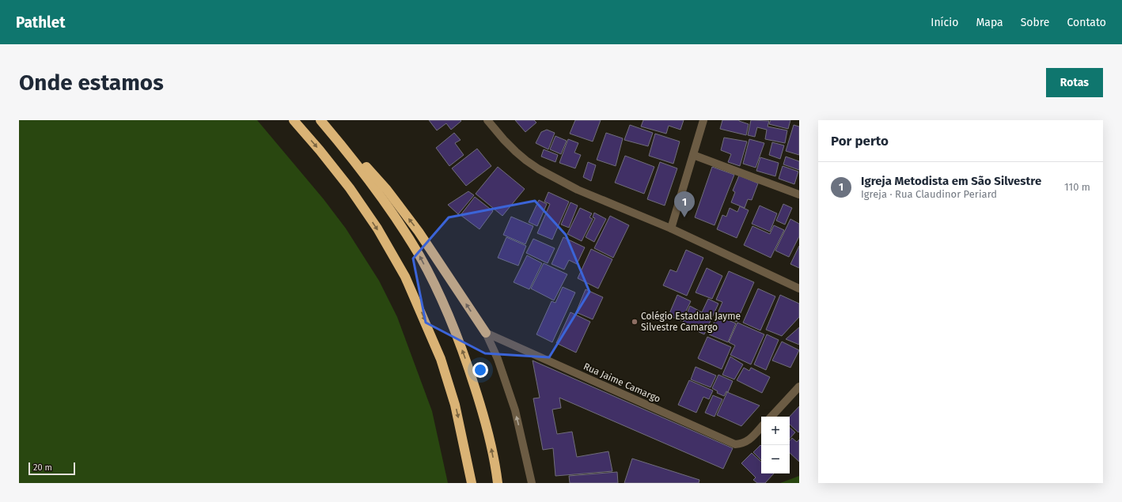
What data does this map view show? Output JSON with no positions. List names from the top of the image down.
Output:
{
  "streets": {
    "street": ["Rua Jaime Camargo"]
  },
  "places": ["Colégio Estadual Jayme Silvestre Camargo"],
  "scale_bar": "20 m",
  "page": {
    "header": "Pathlet",
    "nav": [
      "Início",
      "Mapa",
      "Sobre",
      "Contato"
    ],
    "buttons": "Rotas",
    "title": "Onde estamos",
    "heading": "Por perto",
    "list": [
      {
        "mark": "1",
        "name": "Igreja Metodista em São Silvestre",
        "note": "Igreja · Rua Claudinor Periard",
        "value": "110 m"
      }
    ],
    "pins": "1",
    "map_buttons": ["+", "−"],
    "scale": "20 m"
  }
}
